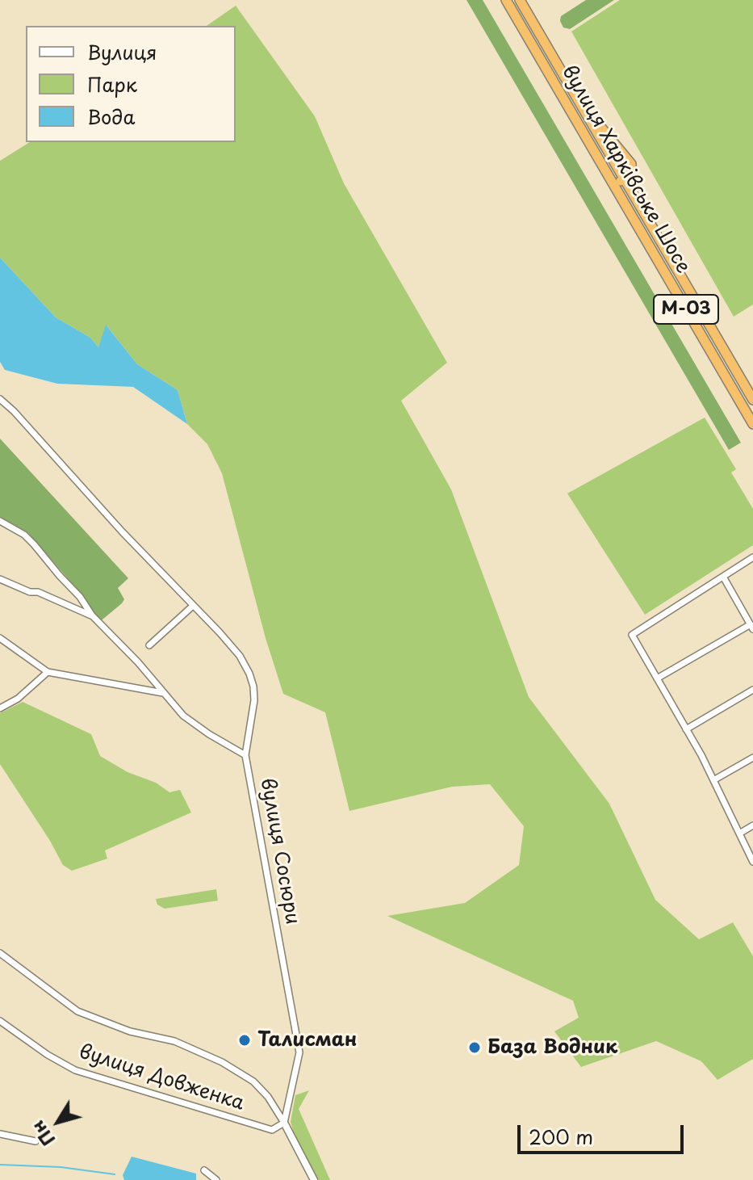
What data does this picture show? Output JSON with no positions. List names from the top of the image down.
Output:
{
  "streets": {
    "highway": ["вулиця Харківське Шосе", "М-03"],
    "street": ["вулиця Сосюри", "вулиця Довженка"]
  },
  "crossings": [
    ["вулиця Сосюри", "вулиця Довженка"]
  ],
  "places": ["Талисман", "База Водник"],
  "legend": ["Вулиця", "Парк", "Вода"],
  "scale_bar": "200 m",
  "north": "bottom left"
}
